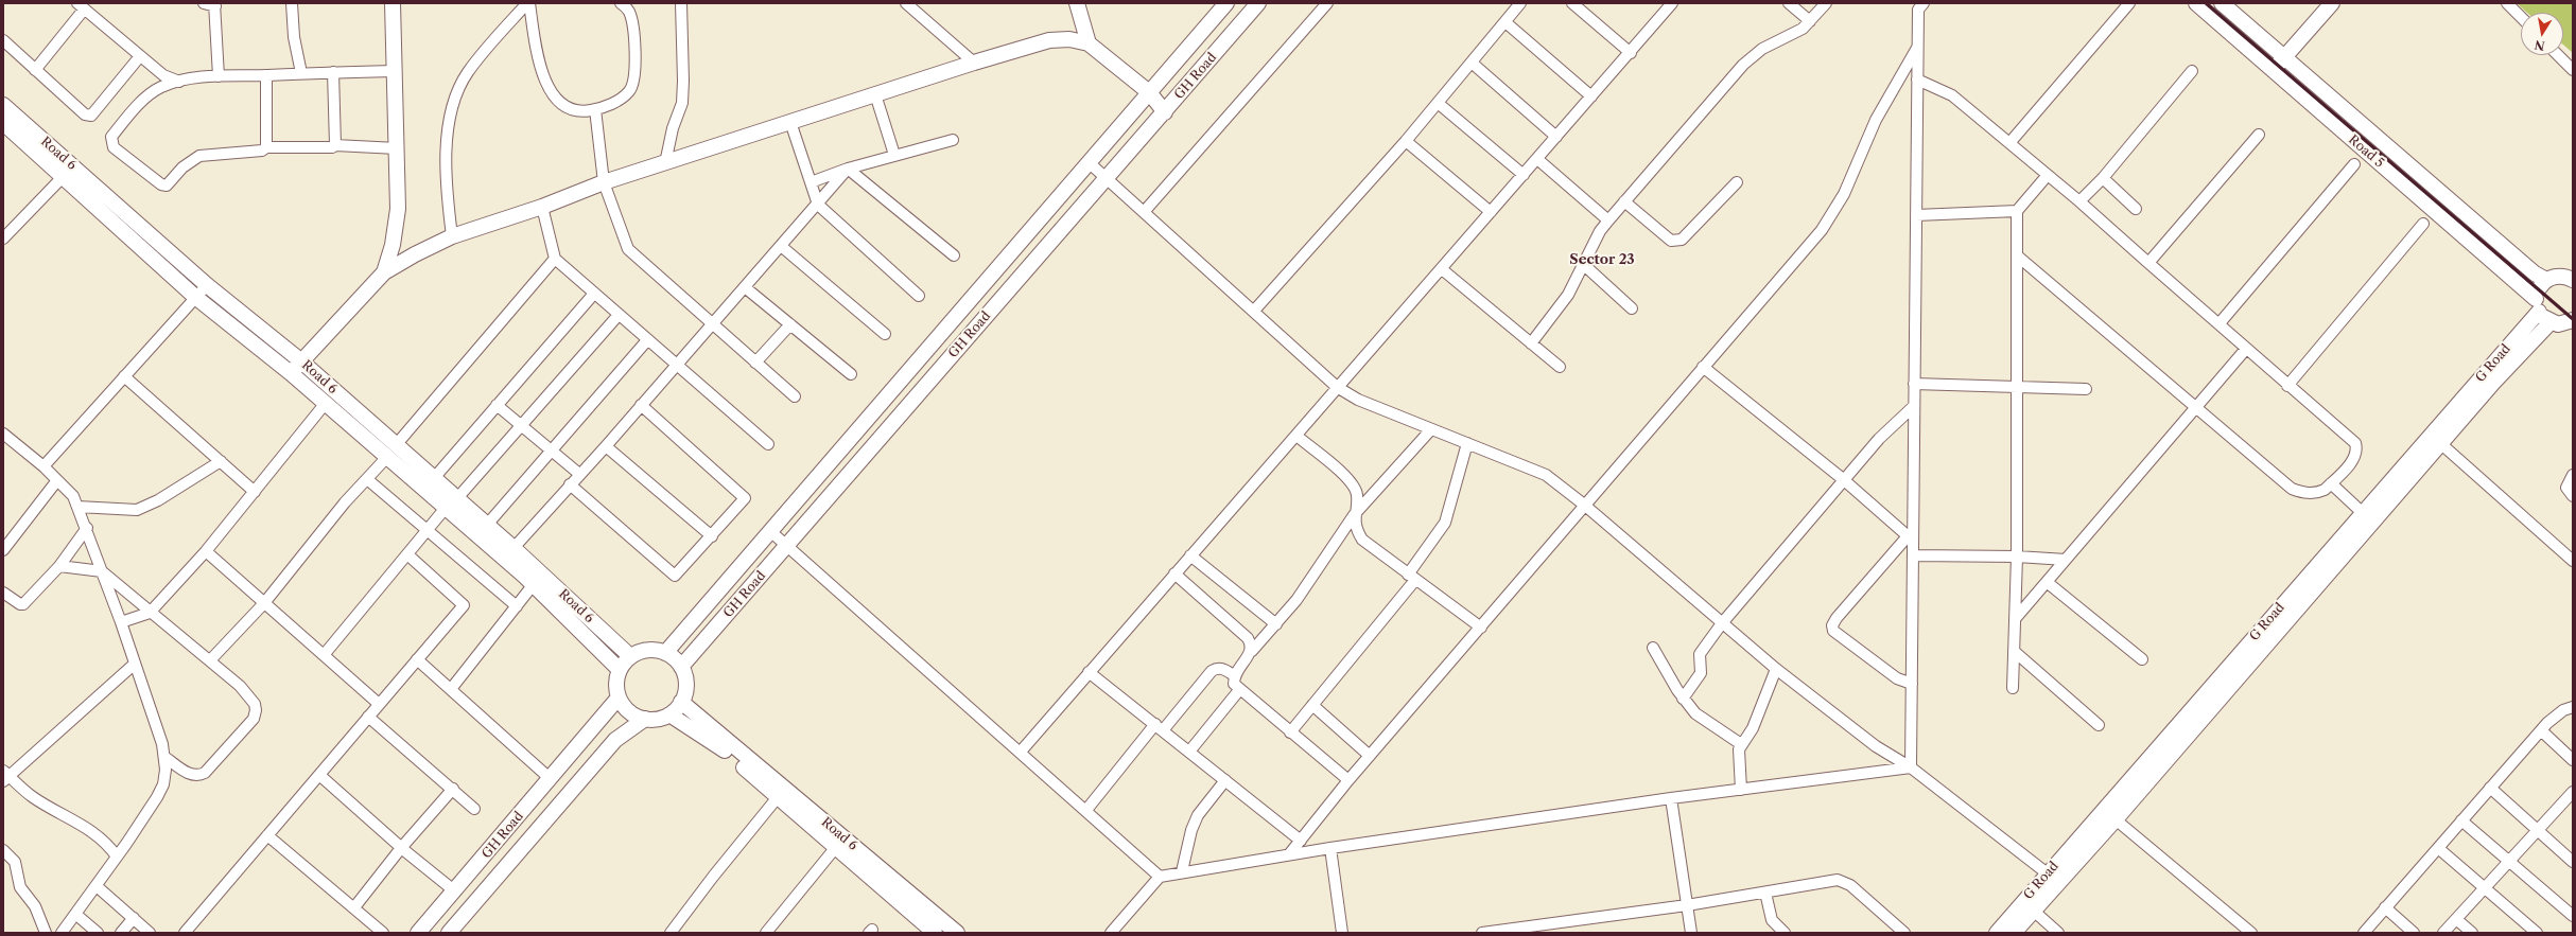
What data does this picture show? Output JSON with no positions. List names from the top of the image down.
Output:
{
  "streets": {
    "street": [
      "GH Road",
      "Road 5",
      "Road 6",
      "G Road"
    ]
  },
  "crossings": [
    ["GH Road", "Road 6"],
    ["Road 5", "G Road"]
  ],
  "districts": ["Sector 23"],
  "north": "bottom"
}
